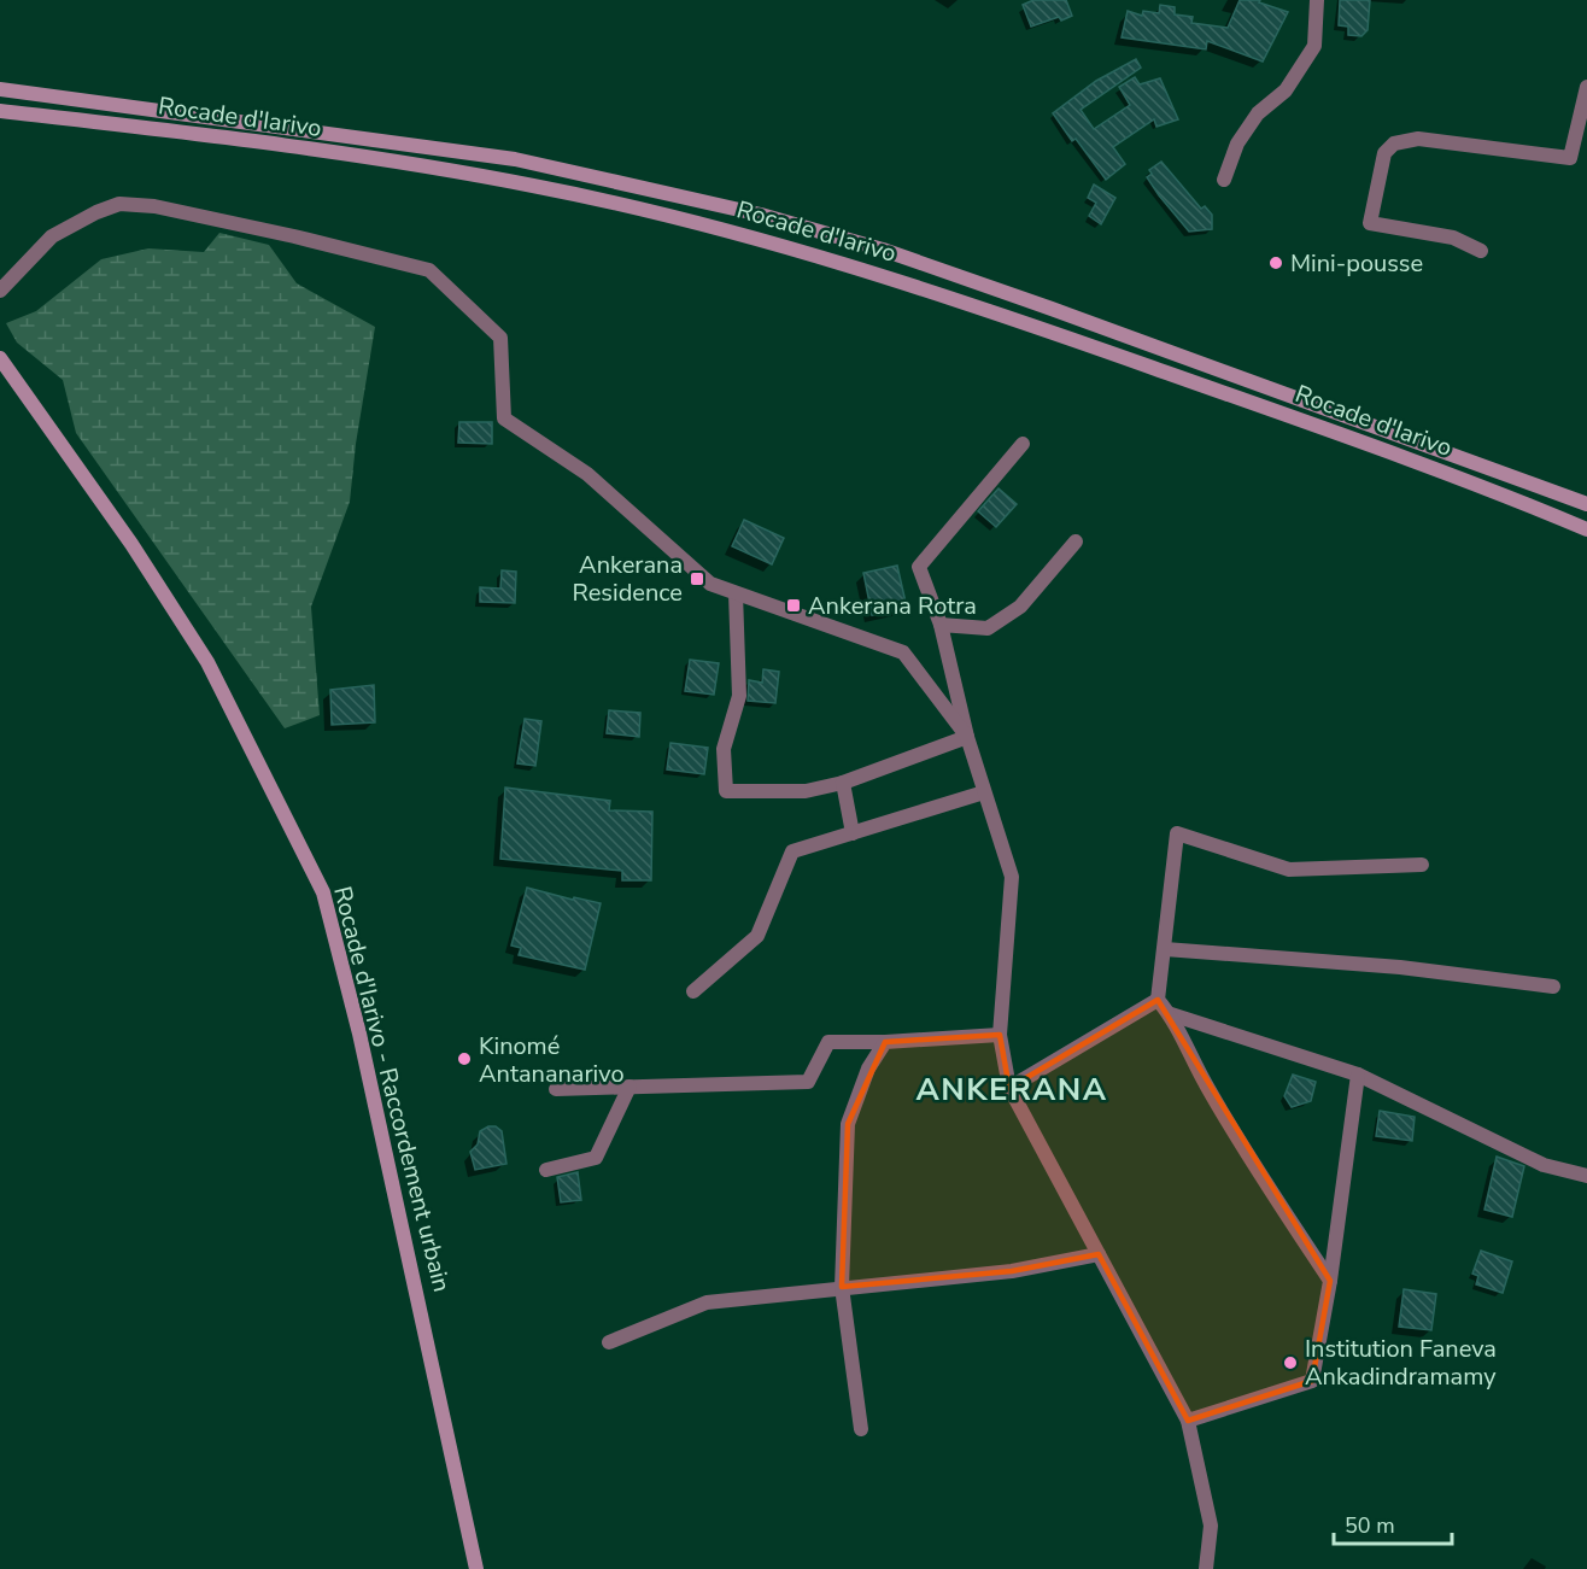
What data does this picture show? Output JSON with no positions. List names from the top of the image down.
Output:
{
  "streets": {
    "main road": ["Rocade d'Iarivo", "Rocade d'Iarivo - Raccordement urbain"]
  },
  "districts": ["ANKERANA"],
  "places": {
    "other": ["Mini-pousse", "Kinomé Antananarivo", "Institution Faneva Ankadindramamy"],
    "transit": ["Ankerana Residence", "Ankerana Rotra"]
  },
  "scale_bar": "50 m"
}
